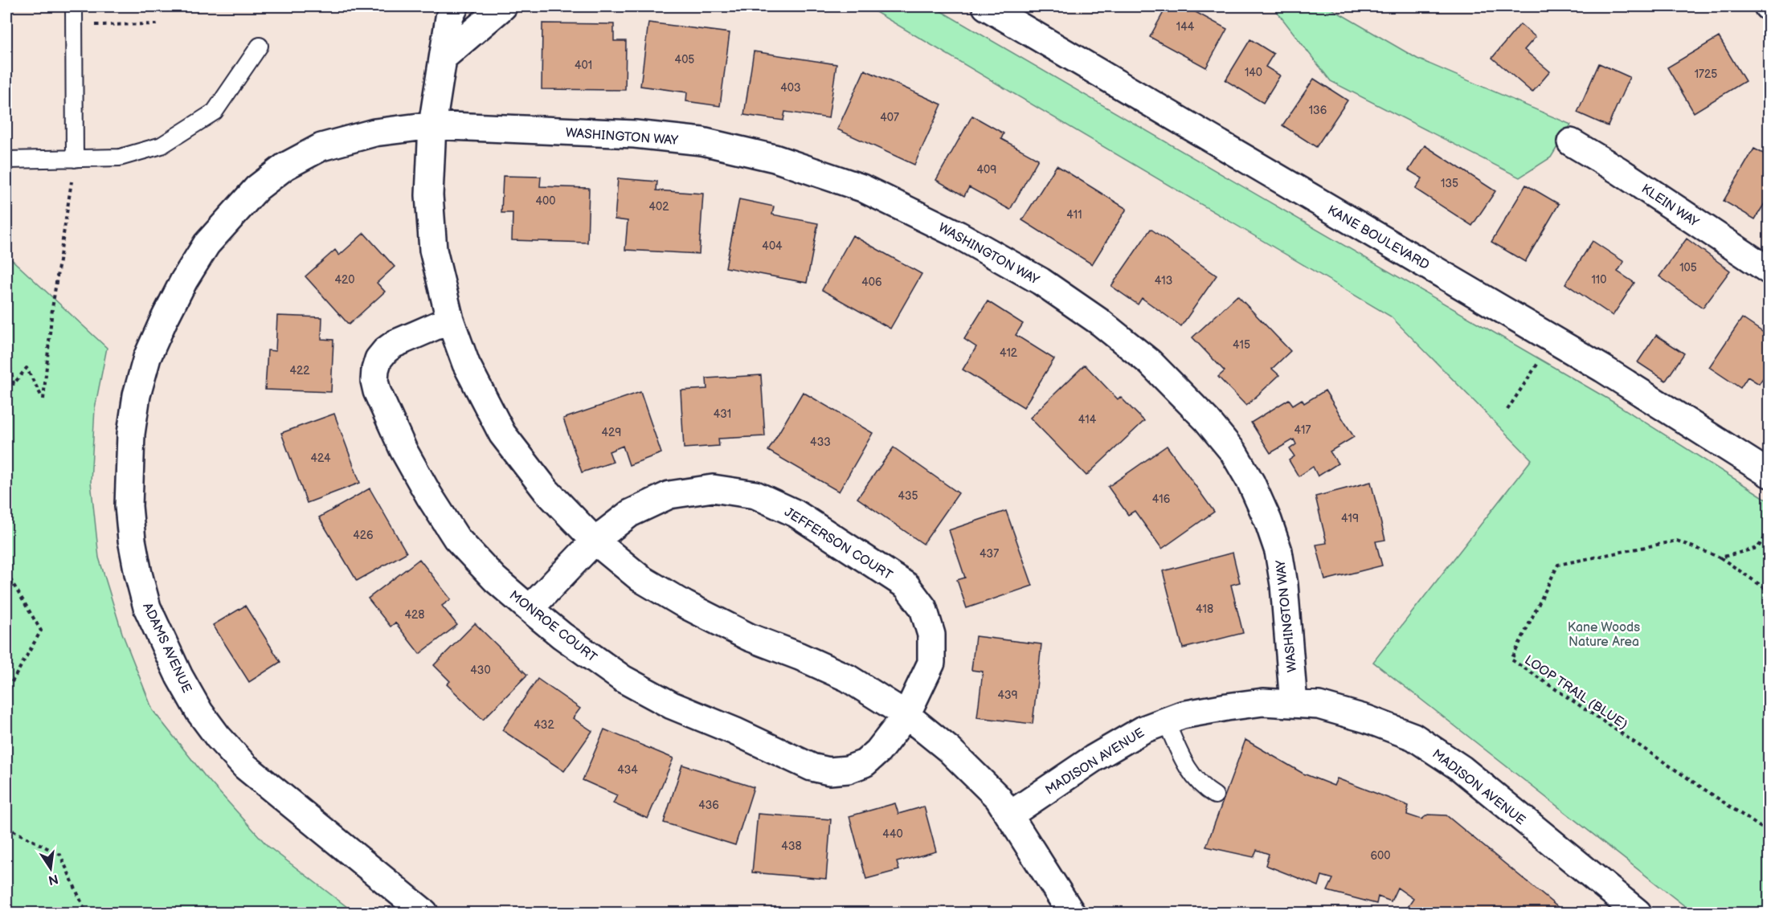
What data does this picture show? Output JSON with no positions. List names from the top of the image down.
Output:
{
  "streets": {
    "street": [
      "WASHINGTON WAY",
      "KLEIN WAY",
      "KANE BOULEVARD",
      "JEFFERSON COURT",
      "MONROE COURT",
      "ADAMS AVENUE",
      "MADISON AVENUE"
    ],
    "path": ["LOOP TRAIL (BLUE)"]
  },
  "crossings": [
    ["WASHINGTON WAY", "ADAMS AVENUE"],
    ["WASHINGTON WAY", "MADISON AVENUE"],
    ["JEFFERSON COURT", "MONROE COURT"]
  ],
  "parks": ["Kane Woods Nature Area"],
  "house_numbers": [
    "144",
    "405",
    "401",
    "140",
    "1725",
    "403",
    "136",
    "407",
    "409",
    "135",
    "400",
    "402",
    "411",
    "404",
    "105",
    "420",
    "110",
    "413",
    "406",
    "415",
    "412",
    "422",
    "431",
    "414",
    "417",
    "429",
    "433",
    "424",
    "435",
    "416",
    "419",
    "426",
    "437",
    "418",
    "428",
    "430",
    "439",
    "432",
    "434",
    "436",
    "440",
    "438",
    "600"
  ],
  "north": "bottom"
}
